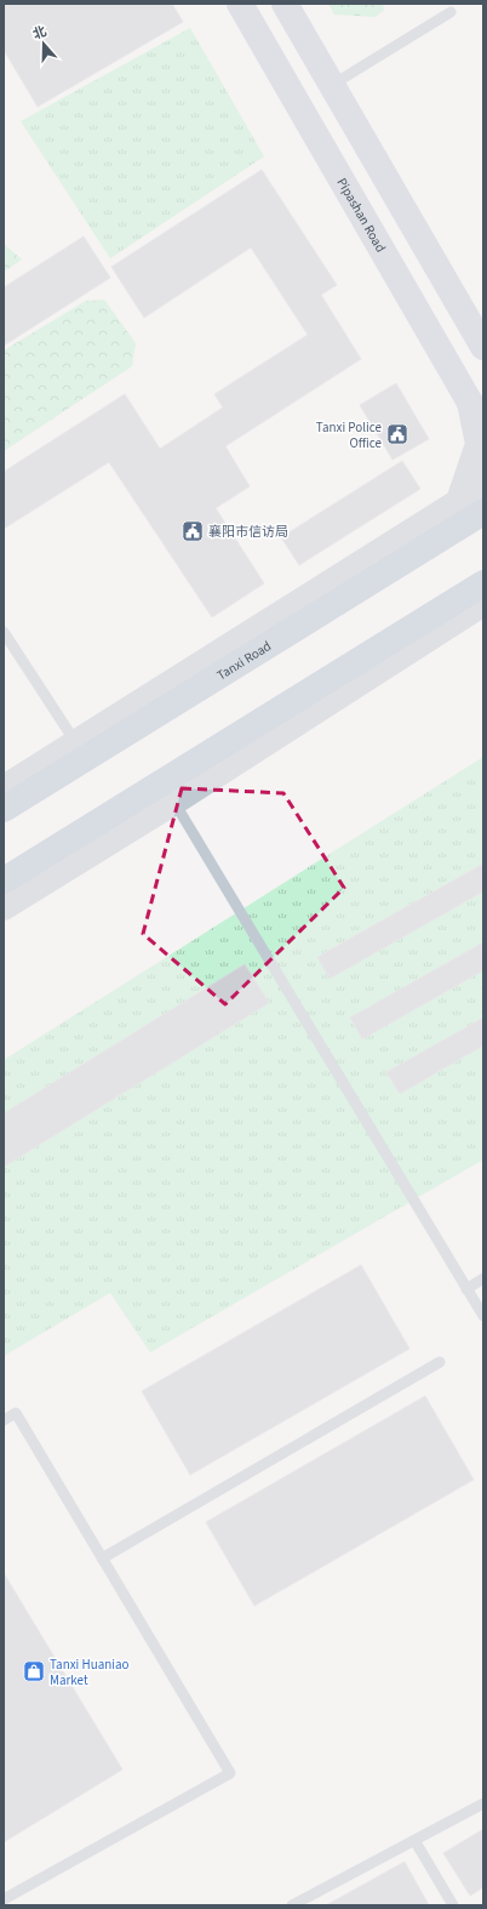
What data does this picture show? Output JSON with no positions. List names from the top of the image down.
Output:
{
  "streets": {
    "main road": ["Pipashan Road", "Tanxi Road"]
  },
  "places": {
    "public building": ["Tanxi Police Office", "襄阳市信访局"],
    "shop": ["Tanxi Huaniao Market"]
  },
  "north": "top"
}
